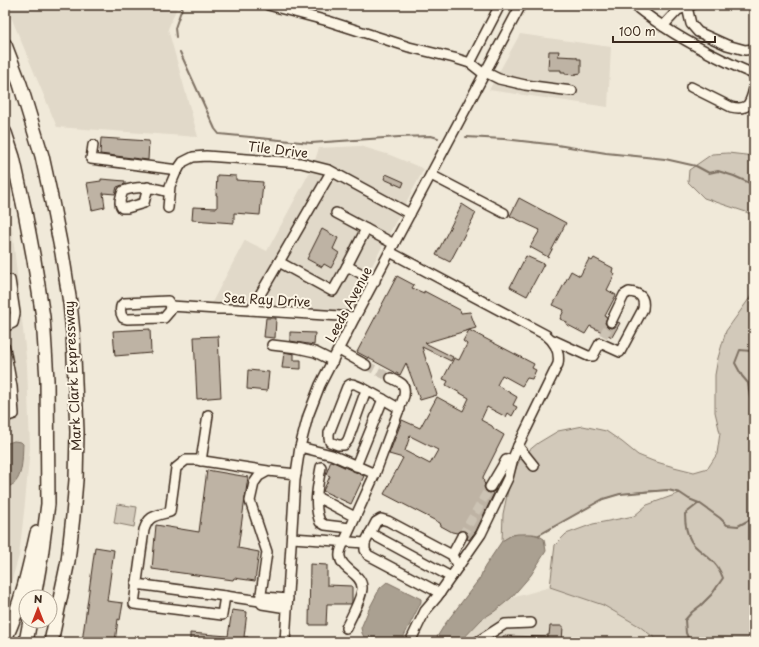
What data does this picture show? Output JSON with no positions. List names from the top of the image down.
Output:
{
  "streets": {
    "highway": ["Mark Clark Expressway"],
    "street": ["Tile Drive", "Sea Ray Drive", "Leeds Avenue"]
  },
  "crossings": [
    ["Tile Drive", "Leeds Avenue"],
    ["Sea Ray Drive", "Leeds Avenue"]
  ],
  "scale_bar": "100 m",
  "north": "top"
}
